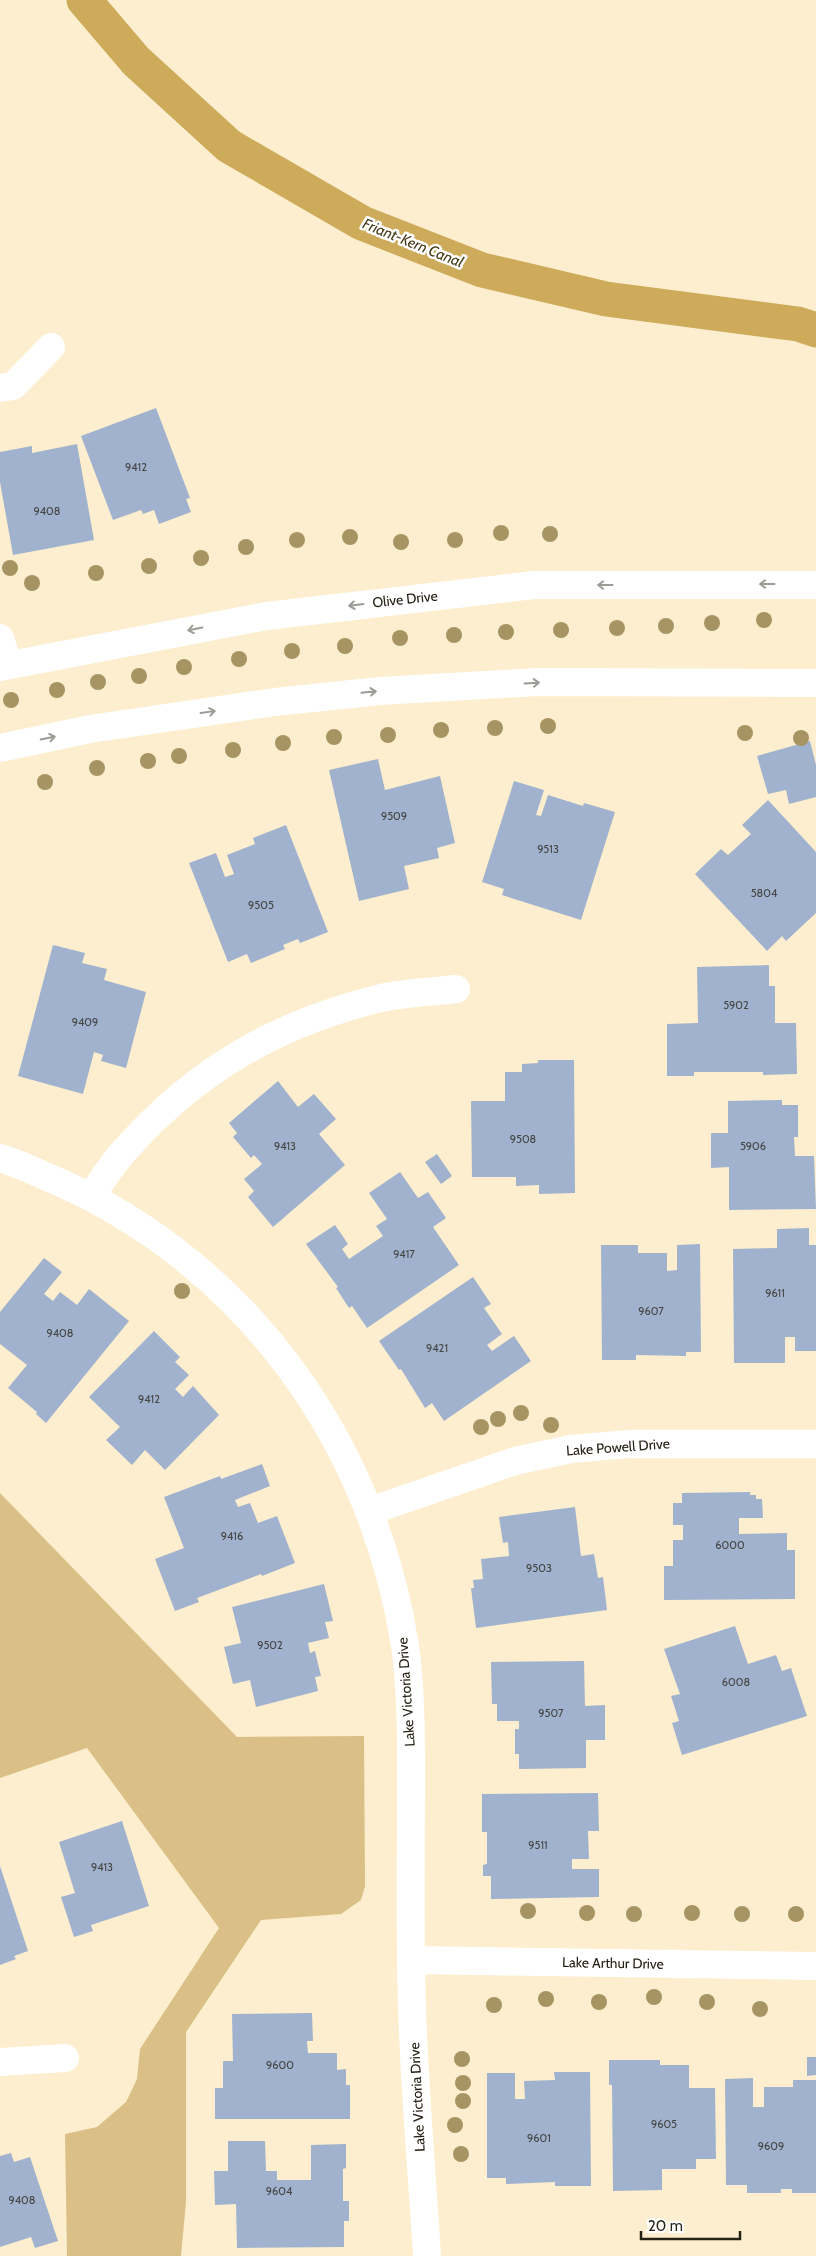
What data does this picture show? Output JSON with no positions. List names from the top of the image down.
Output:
{
  "streets": {
    "street": [
      "Olive Drive",
      "Lake Powell Drive",
      "Lake Victoria Drive",
      "Lake Arthur Drive"
    ]
  },
  "crossings": [
    ["Lake Powell Drive", "Lake Victoria Drive"],
    ["Lake Victoria Drive", "Lake Arthur Drive"]
  ],
  "water": ["Friant-Kern Canal"],
  "house_numbers": [
    "9412",
    "9408",
    "9509",
    "9513",
    "5804",
    "9505",
    "5902",
    "9409",
    "9508",
    "9413",
    "5906",
    "9417",
    "9611",
    "9607",
    "9408",
    "9421",
    "9412",
    "9416",
    "6000",
    "9503",
    "9502",
    "6008",
    "9507",
    "9511",
    "9413",
    "9600",
    "9605",
    "9601",
    "9609",
    "9604",
    "9408"
  ],
  "scale_bar": "20 m"
}
